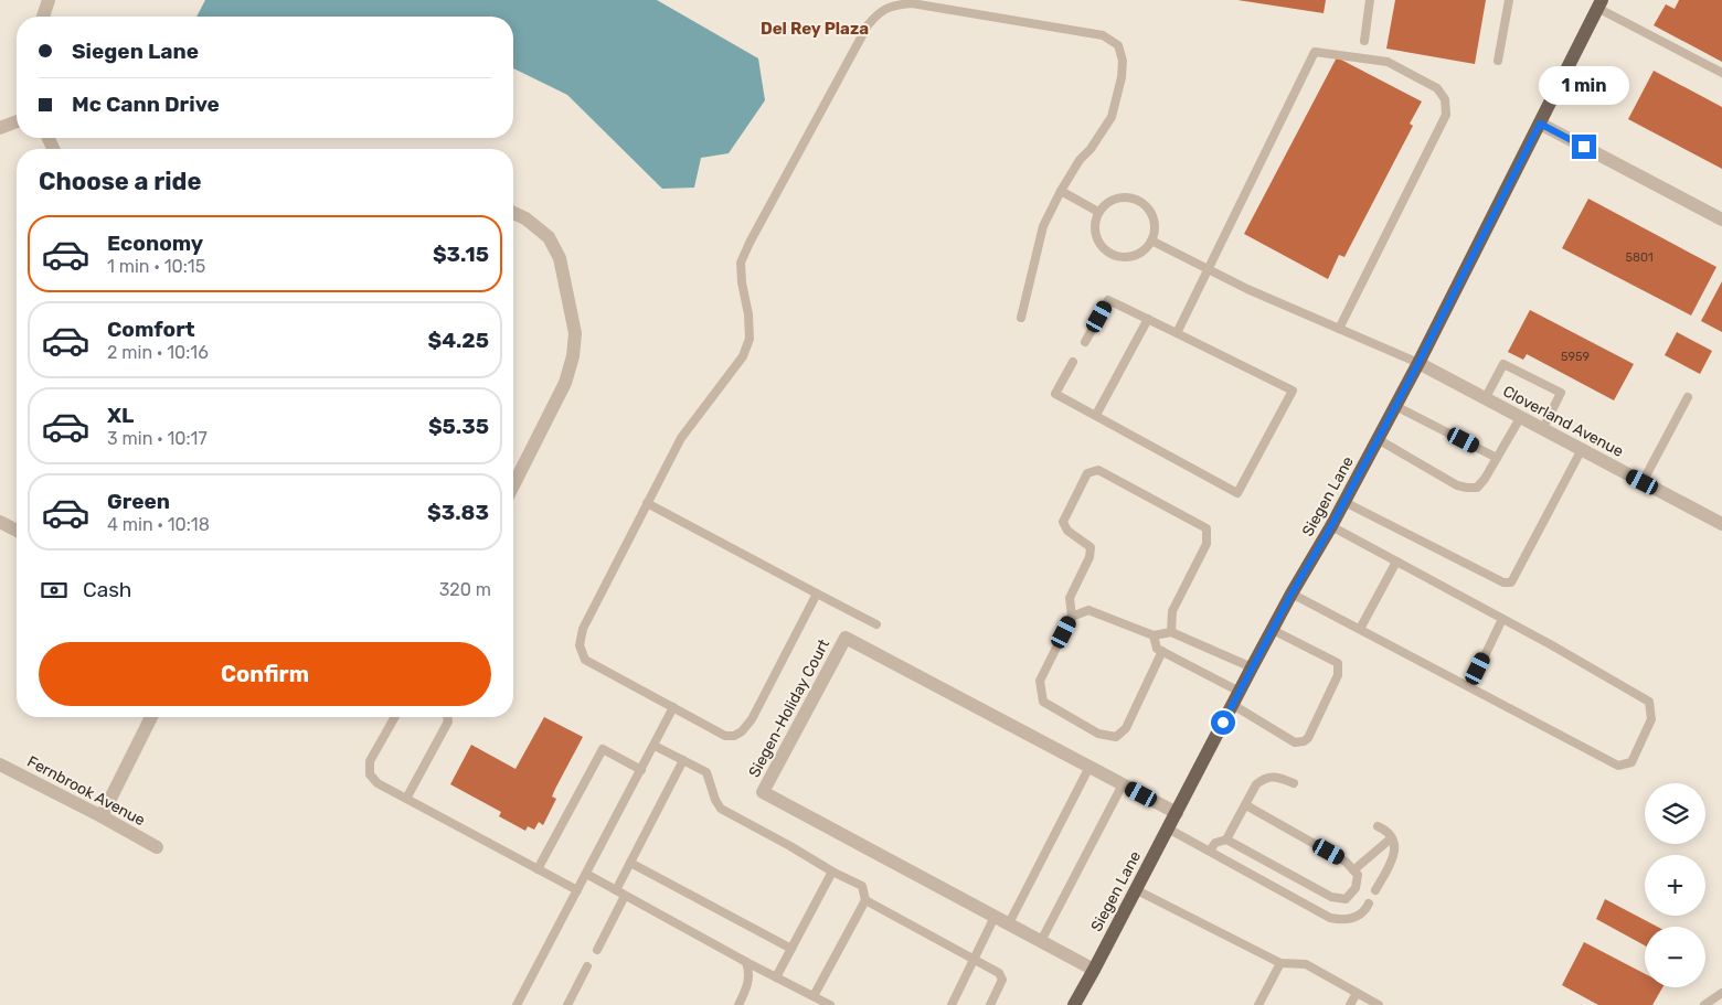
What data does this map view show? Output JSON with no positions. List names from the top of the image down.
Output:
{
  "streets": {
    "main road": ["Siegen Lane"],
    "street": ["Cloverland Avenue", "Siegen-Holiday Court", "Fernbrook Avenue"]
  },
  "crossings": [
    ["Cloverland Avenue", "Siegen Lane"],
    ["Siegen Lane", "Siegen-Holiday Court"]
  ],
  "districts": ["Del Rey Plaza"],
  "house_numbers": ["5801", "5959"],
  "page": {
    "banner": ["Siegen Lane", "Mc Cann Drive"],
    "bubble": "1 min",
    "heading": "Choose a ride",
    "list": [
      {
        "name": "Economy",
        "note": "1 min · 10:15",
        "value": "$3.15"
      },
      {
        "name": "Comfort",
        "note": "2 min · 10:16",
        "value": "$4.25"
      },
      {
        "name": "XL",
        "note": "3 min · 10:17",
        "value": "$5.35"
      },
      {
        "name": "Green",
        "note": "4 min · 10:18",
        "value": "$3.83"
      }
    ],
    "pay": ["Cash", "320 m"],
    "buttons": "Confirm",
    "map_buttons": ["+", "−"]
  }
}
